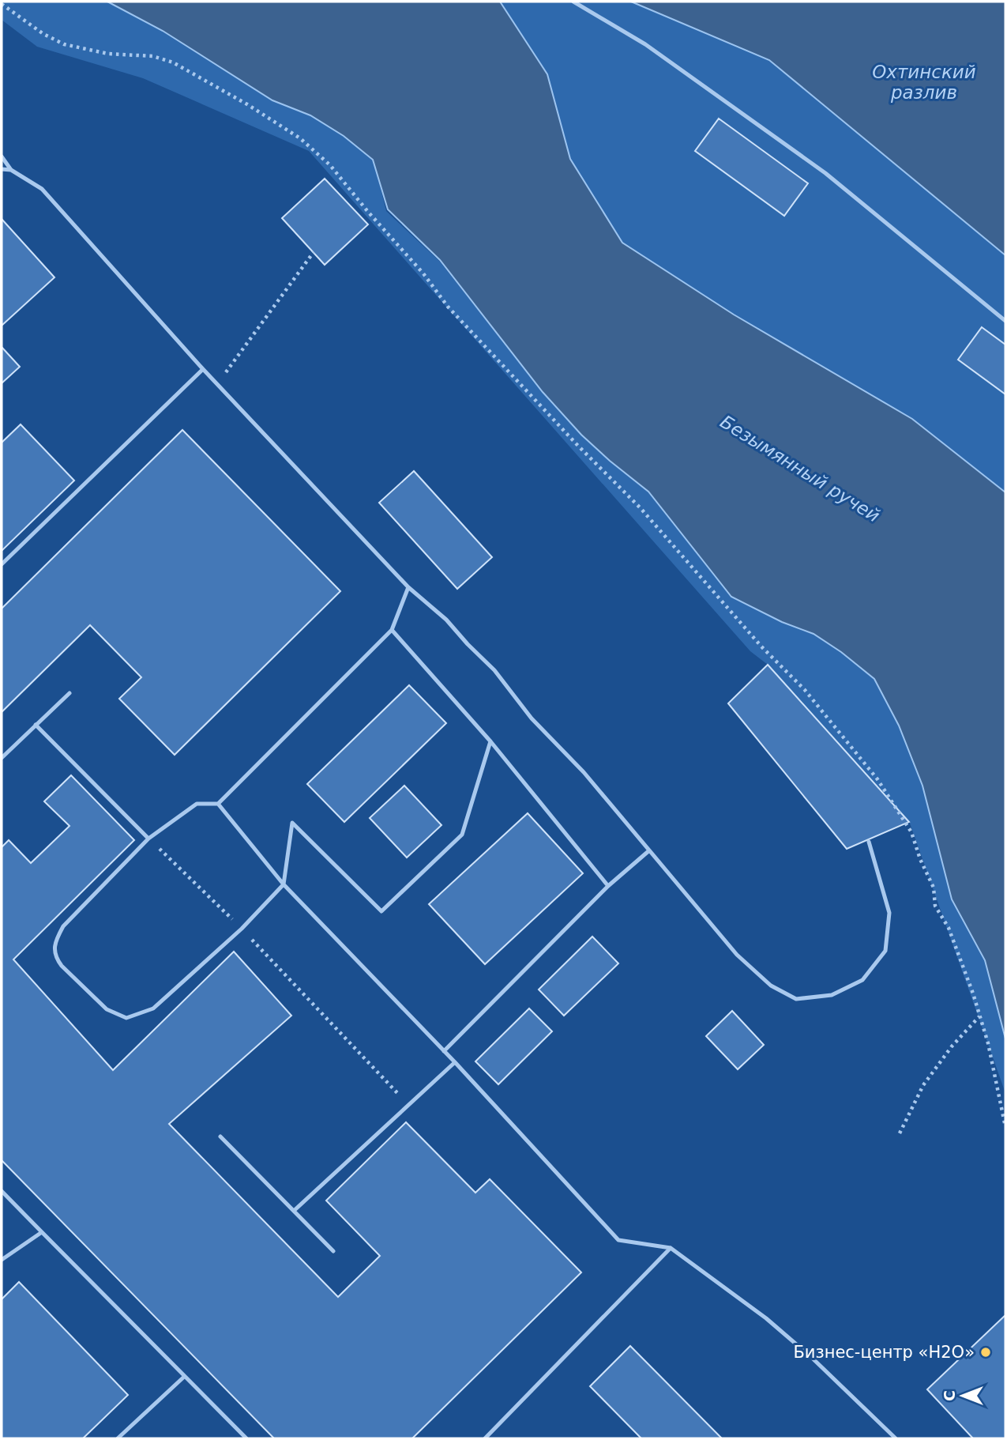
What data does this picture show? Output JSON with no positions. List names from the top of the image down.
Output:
{
  "water": ["Охтинский разлив", "Безымянный ручей"],
  "places": ["Бизнес-центр «H2O»"],
  "north": "left"
}
